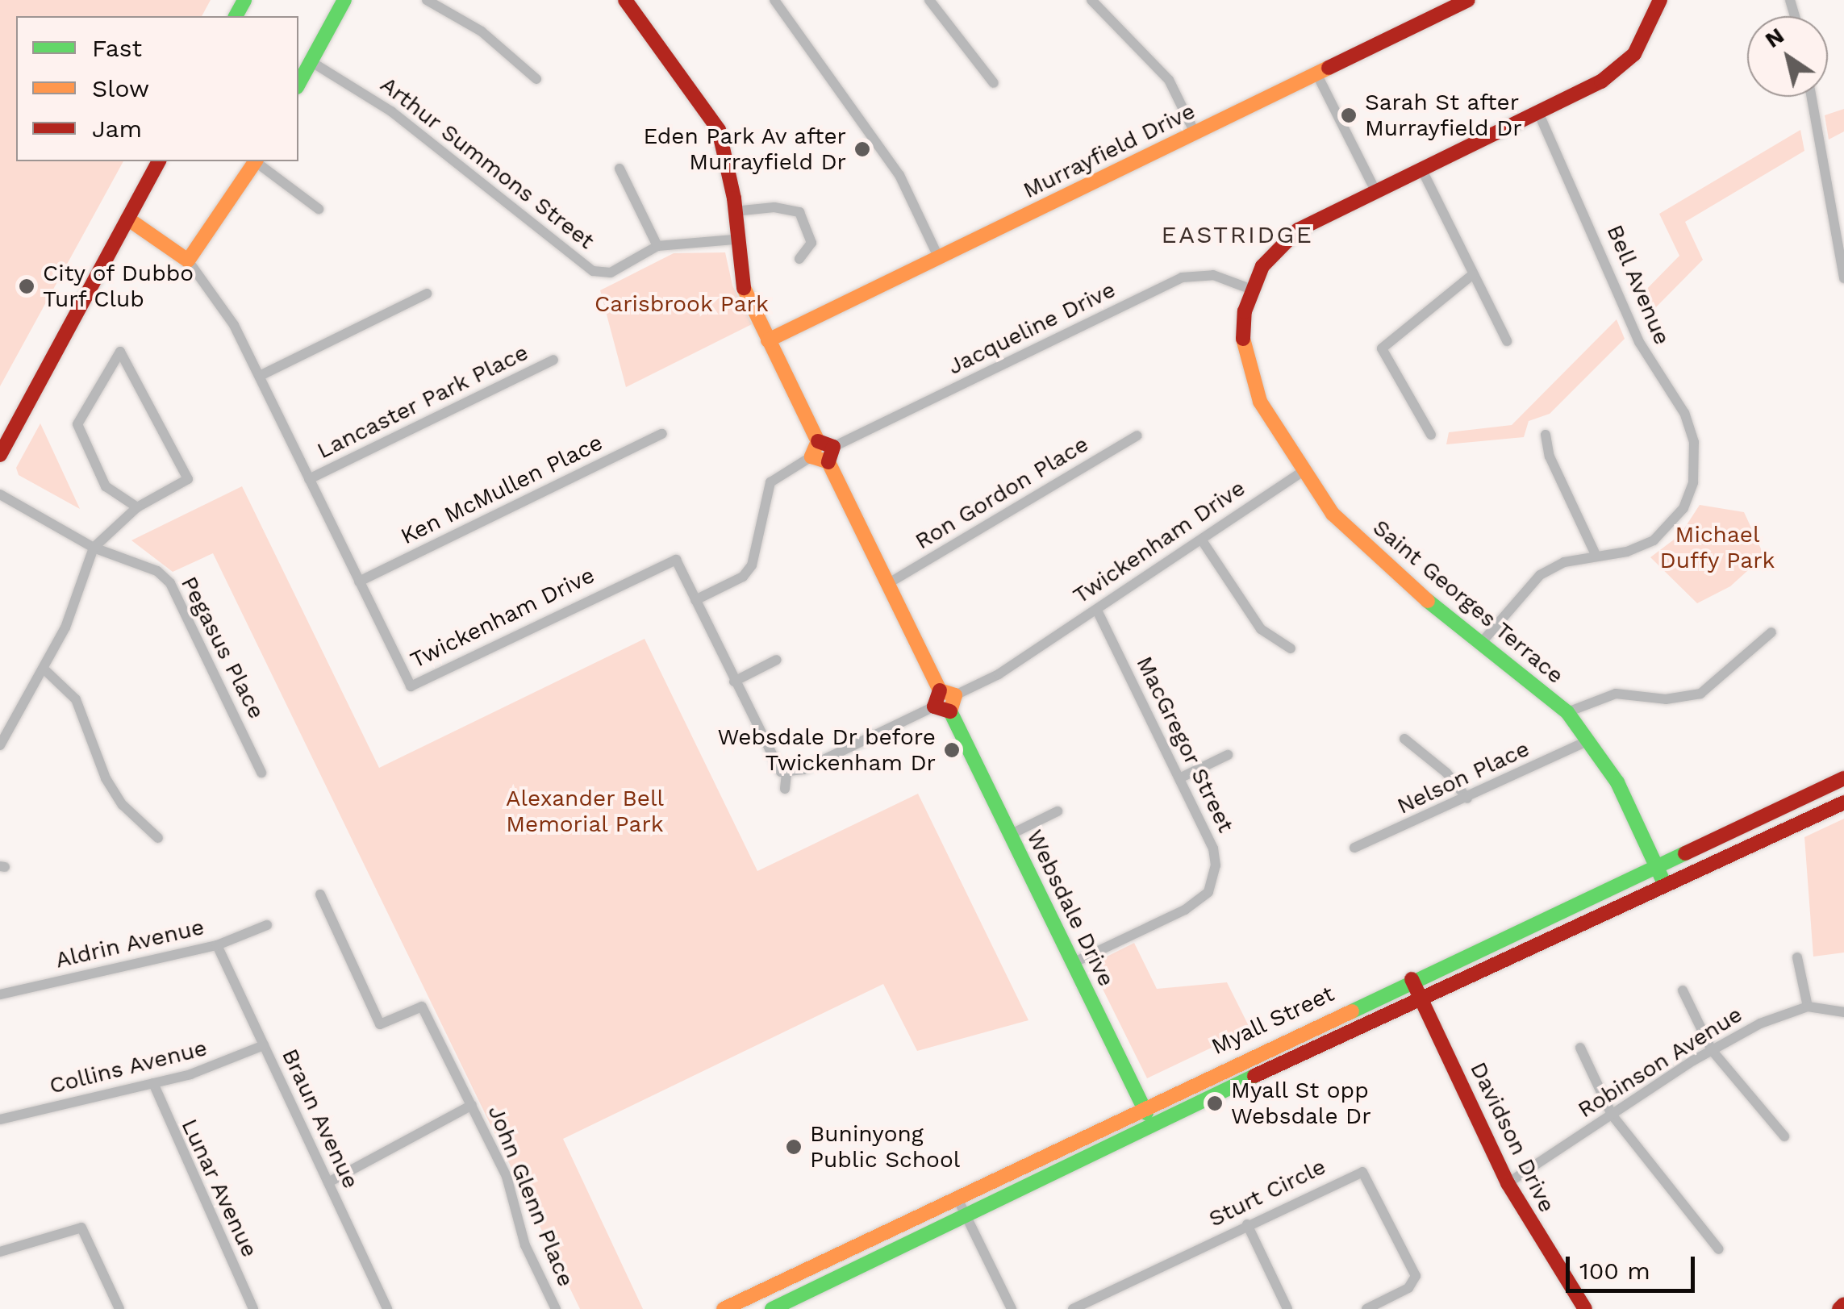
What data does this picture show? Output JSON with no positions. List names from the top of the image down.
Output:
{
  "streets": {
    "street": [
      "Murrayfield Drive",
      "Arthur Summons Street",
      "Bell Avenue",
      "Jacqueline Drive",
      "Lancaster Park Place",
      "Ken McMullen Place",
      "Ron Gordon Place",
      "Twickenham Drive",
      "Saint Georges Terrace",
      "Pegasus Place",
      "MacGregor Street",
      "Nelson Place",
      "Websdale Drive",
      "Aldrin Avenue",
      "Myall Street",
      "Robinson Avenue",
      "Collins Avenue",
      "Braun Avenue",
      "Davidson Drive",
      "Lunar Avenue",
      "Sturt Circle",
      "John Glenn Place"
    ]
  },
  "crossings": [
    ["Bell Avenue", "Saint Georges Terrace"],
    ["Jacqueline Drive", "Saint Georges Terrace"],
    ["Lancaster Park Place", "Twickenham Drive"],
    ["Ken McMullen Place", "Twickenham Drive"],
    ["Twickenham Drive", "Saint Georges Terrace"],
    ["Twickenham Drive", "MacGregor Street"],
    ["Saint Georges Terrace", "Nelson Place"],
    ["Saint Georges Terrace", "Myall Street"],
    ["MacGregor Street", "Websdale Drive"],
    ["Websdale Drive", "Myall Street"],
    ["Aldrin Avenue", "Braun Avenue"],
    ["Myall Street", "Davidson Drive"],
    ["Robinson Avenue", "Davidson Drive"],
    ["Collins Avenue", "Braun Avenue"],
    ["Collins Avenue", "Lunar Avenue"]
  ],
  "districts": ["EASTRIDGE"],
  "parks": ["Carisbrook Park", "Michael Duffy Park", "Alexander Bell Memorial Park"],
  "places": [
    "Sarah St after Murrayfield Dr",
    "Eden Park Av after Murrayfield Dr",
    "City of Dubbo Turf Club",
    "Websdale Dr before Twickenham Dr",
    "Myall St opp Websdale Dr",
    "Buninyong Public School"
  ],
  "legend": ["Fast", "Slow", "Jam"],
  "scale_bar": "100 m",
  "north": "top left"
}
